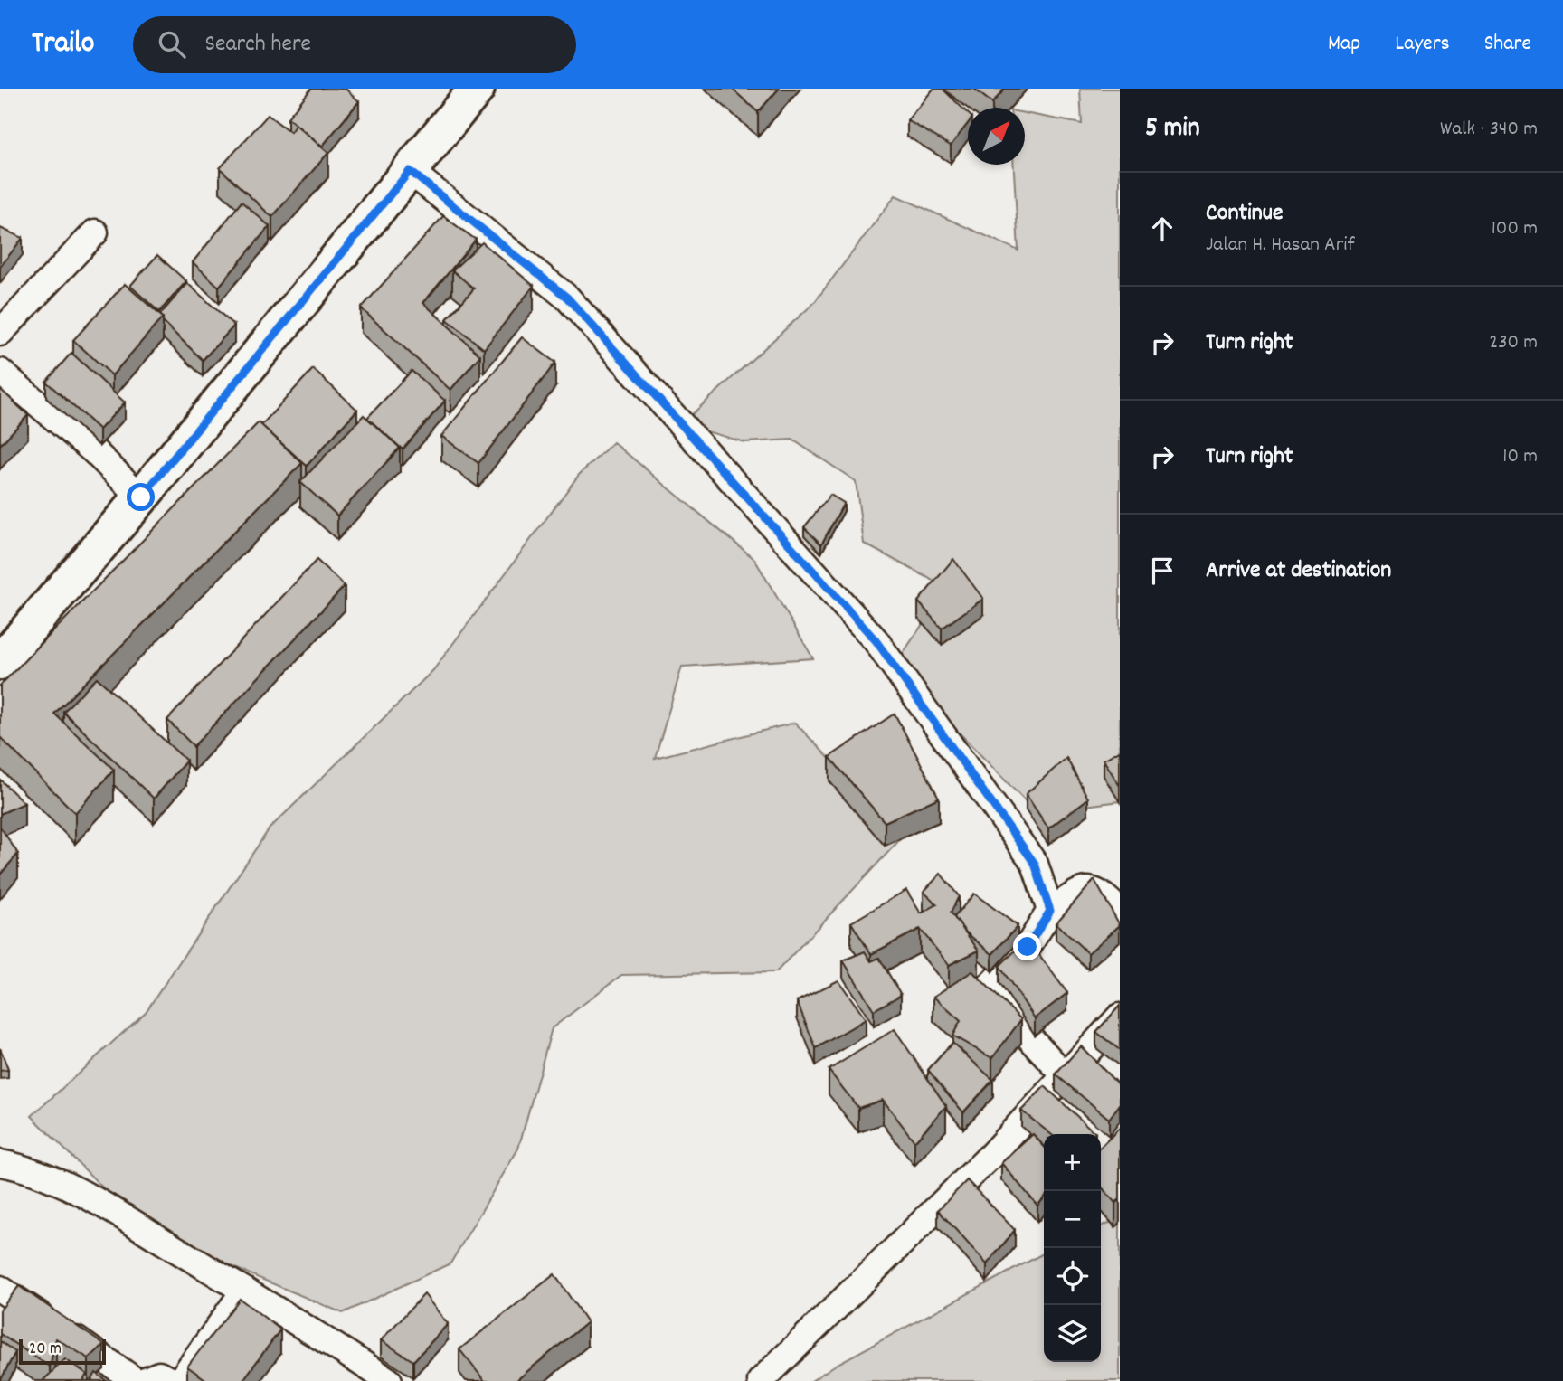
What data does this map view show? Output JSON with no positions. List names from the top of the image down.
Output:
{
  "scale_bar": "20 m",
  "north": "top right",
  "page": {
    "header": "Trailo",
    "search": "Search here",
    "nav": ["Map", "Layers", "Share"],
    "heading": ["5 min", "Walk · 340 m"],
    "list": [
      ["Continue", "Jalan H. Hasan Arif", "100 m"],
      ["Turn right", "230 m"],
      ["Turn right", "10 m"],
      "Arrive at destination"
    ],
    "map_buttons": ["+", "−"],
    "scale": "20 m"
  }
}
